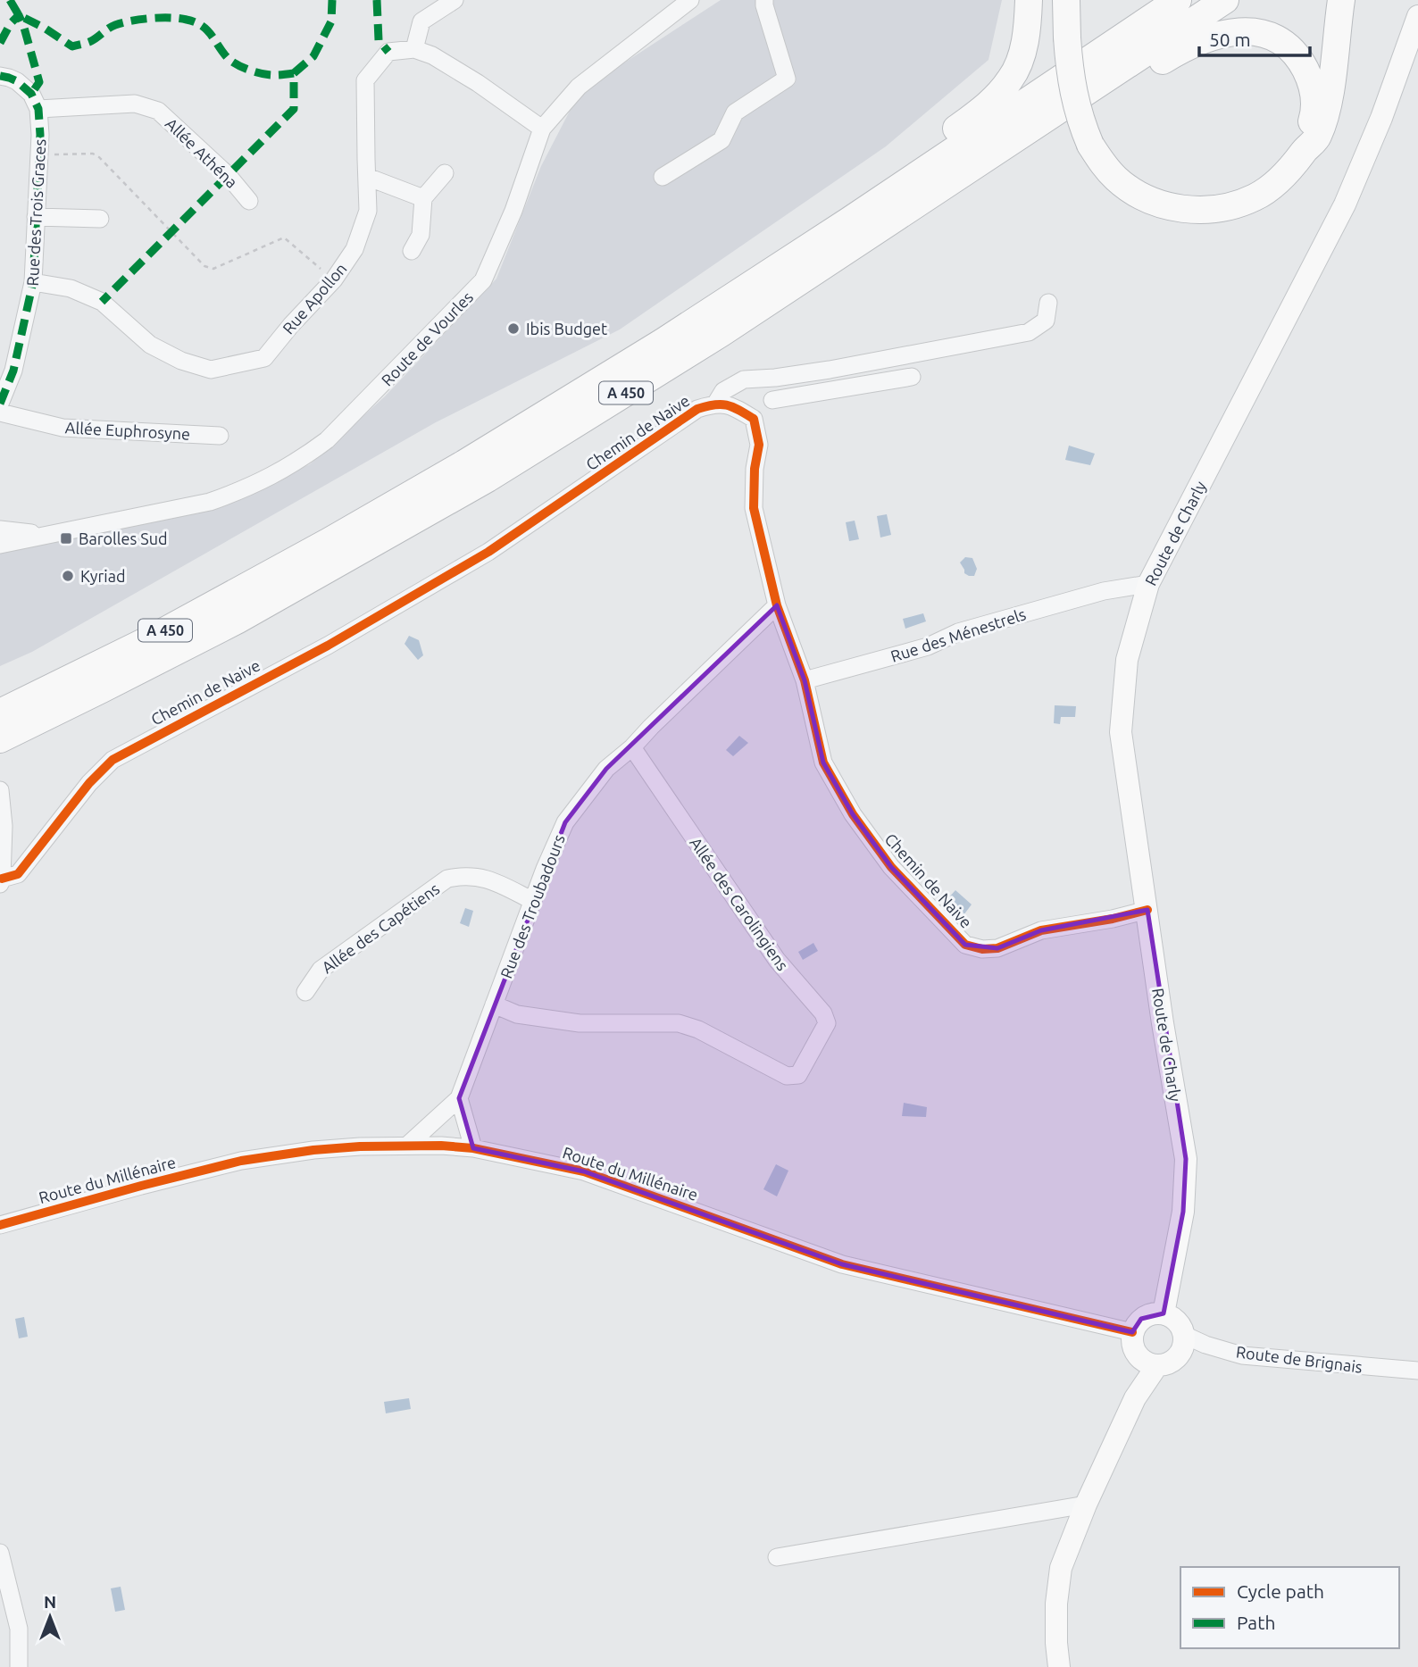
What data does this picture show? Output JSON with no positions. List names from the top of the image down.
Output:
{
  "streets": {
    "highway": ["A 450"],
    "main road": ["Route de Charly"],
    "street": [
      "Allée Athéna",
      "Rue des Trois Graces",
      "Rue Apollon",
      "Route de Vourles",
      "Allée Euphrosyne",
      "Chemin de Naive",
      "Rue des Ménestrels",
      "Allée des Carolingiens",
      "Rue des Troubadours",
      "Allée des Capétiens",
      "Route du Millénaire",
      "Route de Brignais"
    ]
  },
  "crossings": [
    ["Allée Athéna", "Rue des Trois Graces"],
    ["Rue des Trois Graces", "Rue Apollon"],
    ["Chemin de Naive", "Route de Charly"],
    ["Chemin de Naive", "Rue des Ménestrels"],
    ["Chemin de Naive", "Rue des Troubadours"],
    ["Route de Charly", "Rue des Ménestrels"],
    ["Route de Charly", "Route du Millénaire"],
    ["Route de Charly", "Route de Brignais"],
    ["Allée des Carolingiens", "Rue des Troubadours"],
    ["Rue des Troubadours", "Allée des Capétiens"],
    ["Rue des Troubadours", "Route du Millénaire"],
    ["Route du Millénaire", "Route de Brignais"]
  ],
  "places": {
    "other": ["Ibis Budget", "Kyriad"],
    "transit": ["Barolles Sud"]
  },
  "legend": ["Cycle path", "Path"],
  "scale_bar": "50 m",
  "north": "top"
}
